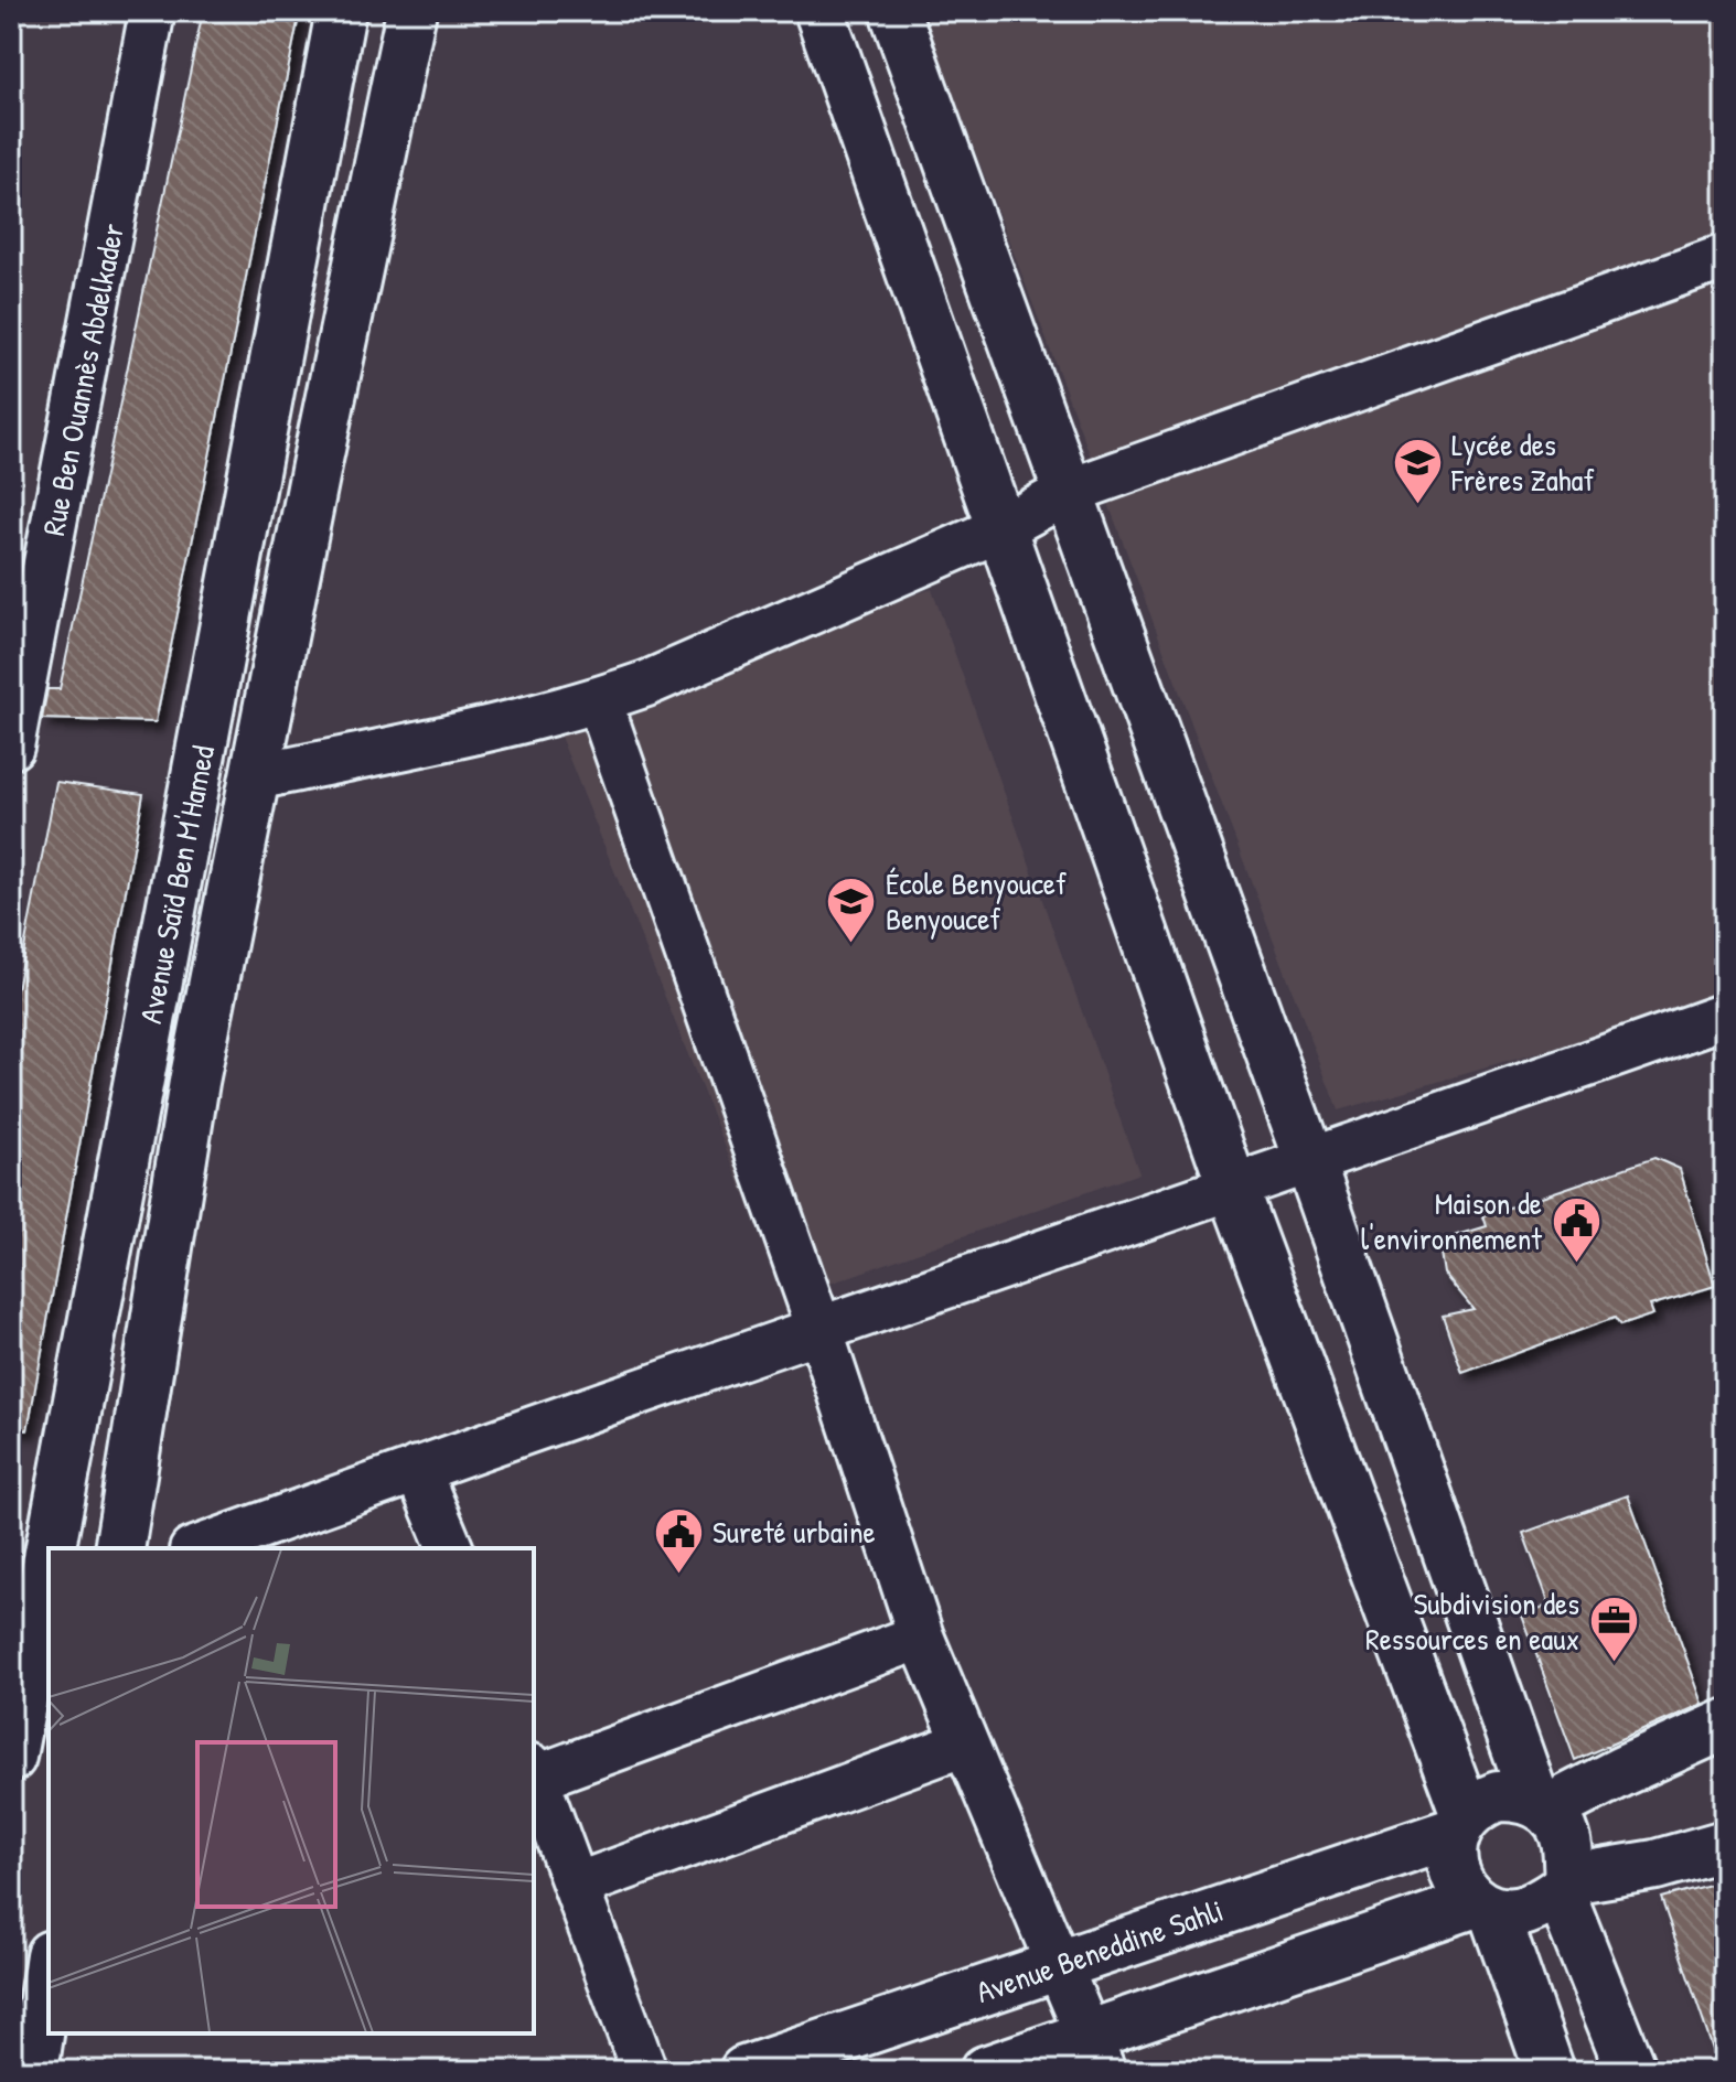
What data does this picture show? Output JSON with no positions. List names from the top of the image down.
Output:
{
  "streets": {
    "main road": ["Avenue Saïd Ben M'Hamed", "Avenue Beneddine Sahli"],
    "street": ["Rue Ben Ouannès Abdelkader"]
  },
  "places": {
    "school or university": ["Lycée des Frères Zahaf", "École Benyoucef Benyoucef"],
    "public building": ["Maison de l'environnement", "Sureté urbaine"],
    "office": ["Subdivision des Ressources en eaux"]
  }
}
